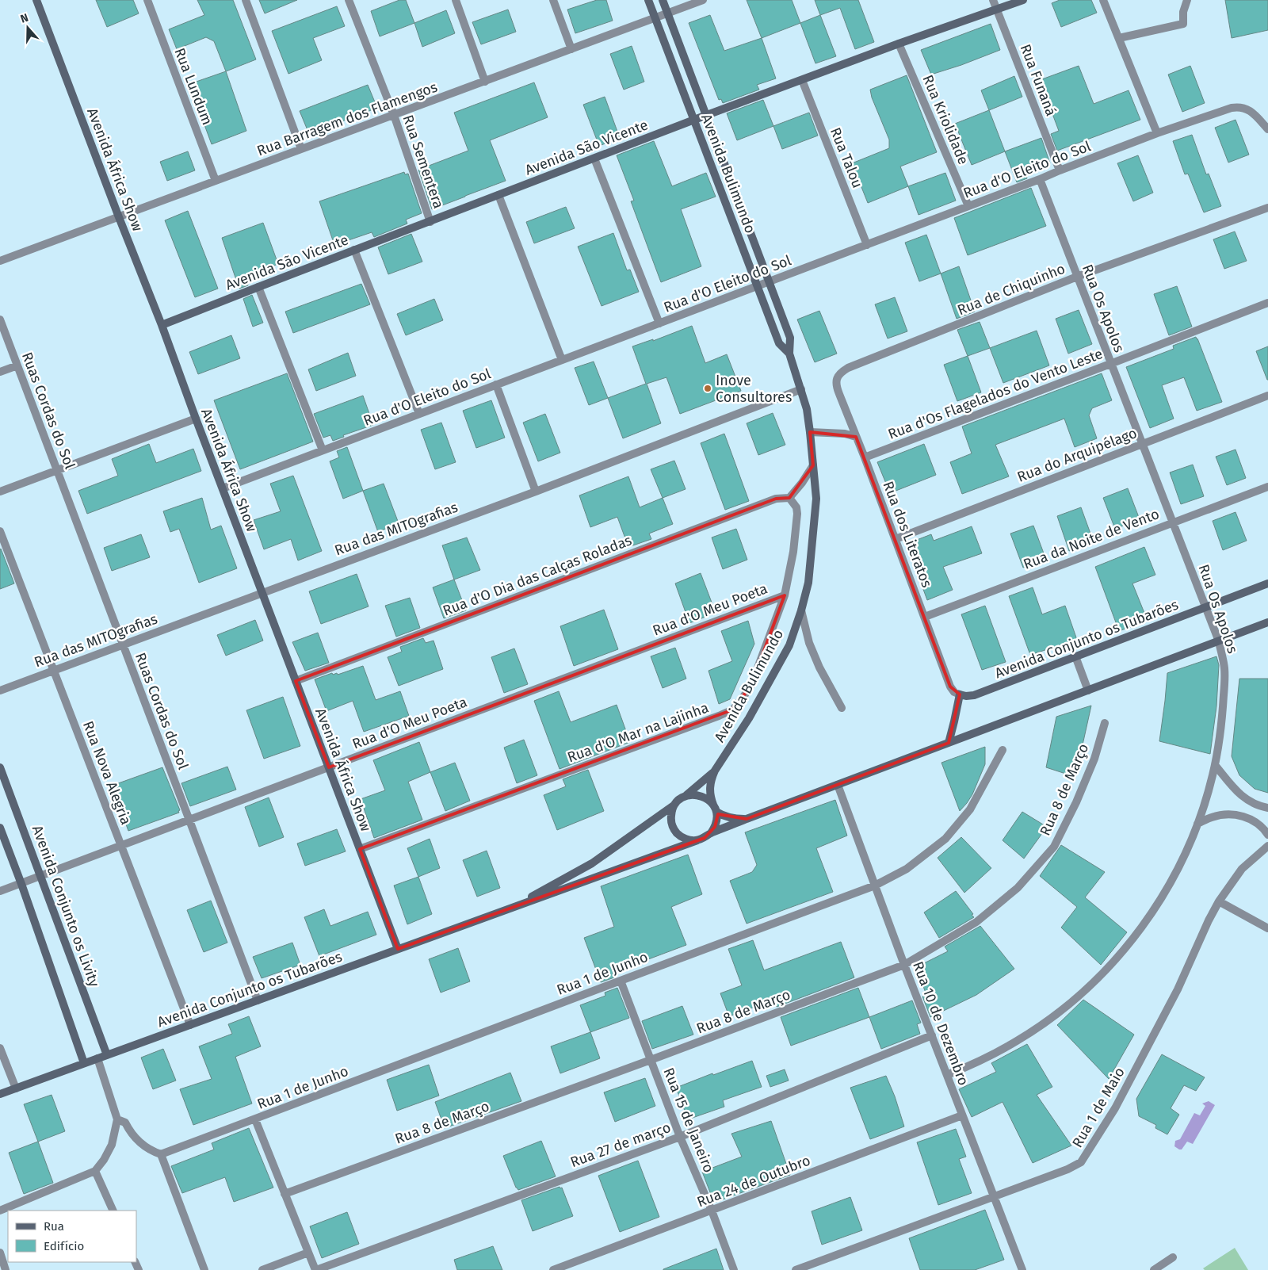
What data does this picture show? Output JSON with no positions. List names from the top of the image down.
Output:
{
  "streets": {
    "street": [
      "Rua Funaná",
      "Rua Lundum",
      "Rua Barragem dos Flamengos",
      "Rua Kriolidade",
      "Avenida São Vicente",
      "Rua Talou",
      "Rua Sementera",
      "Avenida África Show",
      "Rua d'O Eleito do Sol",
      "Avenida Bulimundo",
      "Rua de Chiquinho",
      "Rua Os Apolos",
      "Rua d'Os Flagelados do Vento Leste",
      "Ruas Cordas do Sol",
      "Rua do Arquipélago",
      "Rua das MITOgrafias",
      "Rua dos Literatos",
      "Rua da Noite de Vento",
      "Rua d'O Dia das Calças Roladas",
      "Rua d'O Meu Poeta",
      "Avenida Conjunto os Tubarões",
      "Rua d'O Mar na Lajinha",
      "Rua Nova Alegria",
      "Rua 8 de Março",
      "Avenida Conjunto os Livity",
      "Rua 1 de Junho",
      "Rua 10 de Dezembro",
      "Rua 1 de Maio",
      "Rua 15 de Janeiro",
      "Rua 27 de março",
      "Rua 24 de Outubro"
    ]
  },
  "crossings": [
    ["Rua Funaná", "Avenida São Vicente"],
    ["Rua Funaná", "Rua d'O Eleito do Sol"],
    ["Rua Lundum", "Rua Barragem dos Flamengos"],
    ["Rua Barragem dos Flamengos", "Rua Sementera"],
    ["Rua Barragem dos Flamengos", "Avenida África Show"],
    ["Rua Barragem dos Flamengos", "Avenida Bulimundo"],
    ["Rua Kriolidade", "Avenida São Vicente"],
    ["Rua Kriolidade", "Rua d'O Eleito do Sol"],
    ["Avenida São Vicente", "Rua Talou"],
    ["Avenida São Vicente", "Rua Sementera"],
    ["Avenida São Vicente", "Avenida África Show"],
    ["Avenida São Vicente", "Avenida Bulimundo"],
    ["Rua Talou", "Rua d'O Eleito do Sol"],
    ["Avenida África Show", "Rua d'O Eleito do Sol"],
    ["Avenida África Show", "Rua das MITOgrafias"],
    ["Avenida África Show", "Rua d'O Dia das Calças Roladas"],
    ["Avenida África Show", "Rua d'O Meu Poeta"],
    ["Avenida África Show", "Avenida Conjunto os Tubarões"],
    ["Avenida África Show", "Rua d'O Mar na Lajinha"],
    ["Rua d'O Eleito do Sol", "Avenida Bulimundo"],
    ["Rua d'O Eleito do Sol", "Rua Os Apolos"],
    ["Avenida Bulimundo", "Rua das MITOgrafias"],
    ["Rua de Chiquinho", "Rua Os Apolos"],
    ["Rua de Chiquinho", "Rua dos Literatos"],
    ["Rua Os Apolos", "Rua d'Os Flagelados do Vento Leste"],
    ["Rua Os Apolos", "Rua do Arquipélago"],
    ["Rua Os Apolos", "Rua da Noite de Vento"],
    ["Rua Os Apolos", "Avenida Conjunto os Tubarões"],
    ["Rua Os Apolos", "Rua 10 de Dezembro"],
    ["Rua d'Os Flagelados do Vento Leste", "Rua dos Literatos"],
    ["Ruas Cordas do Sol", "Rua das MITOgrafias"],
    ["Ruas Cordas do Sol", "Rua d'O Meu Poeta"],
    ["Ruas Cordas do Sol", "Avenida Conjunto os Tubarões"],
    ["Rua do Arquipélago", "Rua dos Literatos"],
    ["Rua das MITOgrafias", "Rua Nova Alegria"],
    ["Rua dos Literatos", "Rua da Noite de Vento"],
    ["Rua dos Literatos", "Avenida Conjunto os Tubarões"],
    ["Rua d'O Dia das Calças Roladas", "Rua d'O Mar na Lajinha"],
    ["Rua d'O Meu Poeta", "Rua d'O Mar na Lajinha"],
    ["Rua d'O Meu Poeta", "Rua Nova Alegria"],
    ["Rua d'O Meu Poeta", "Avenida Conjunto os Livity"],
    ["Avenida Conjunto os Tubarões", "Rua Nova Alegria"],
    ["Avenida Conjunto os Tubarões", "Avenida Conjunto os Livity"],
    ["Rua 8 de Março", "Rua 10 de Dezembro"],
    ["Rua 8 de Março", "Rua 15 de Janeiro"],
    ["Rua 1 de Junho", "Rua 10 de Dezembro"],
    ["Rua 1 de Junho", "Rua 15 de Janeiro"],
    ["Rua 10 de Dezembro", "Rua 1 de Maio"],
    ["Rua 10 de Dezembro", "Rua 27 de março"],
    ["Rua 10 de Dezembro", "Rua 24 de Outubro"],
    ["Rua 15 de Janeiro", "Rua 27 de março"],
    ["Rua 15 de Janeiro", "Rua 24 de Outubro"]
  ],
  "places": ["Inove Consultores"],
  "legend": ["Rua", "Edifício"],
  "north": "top"
}
